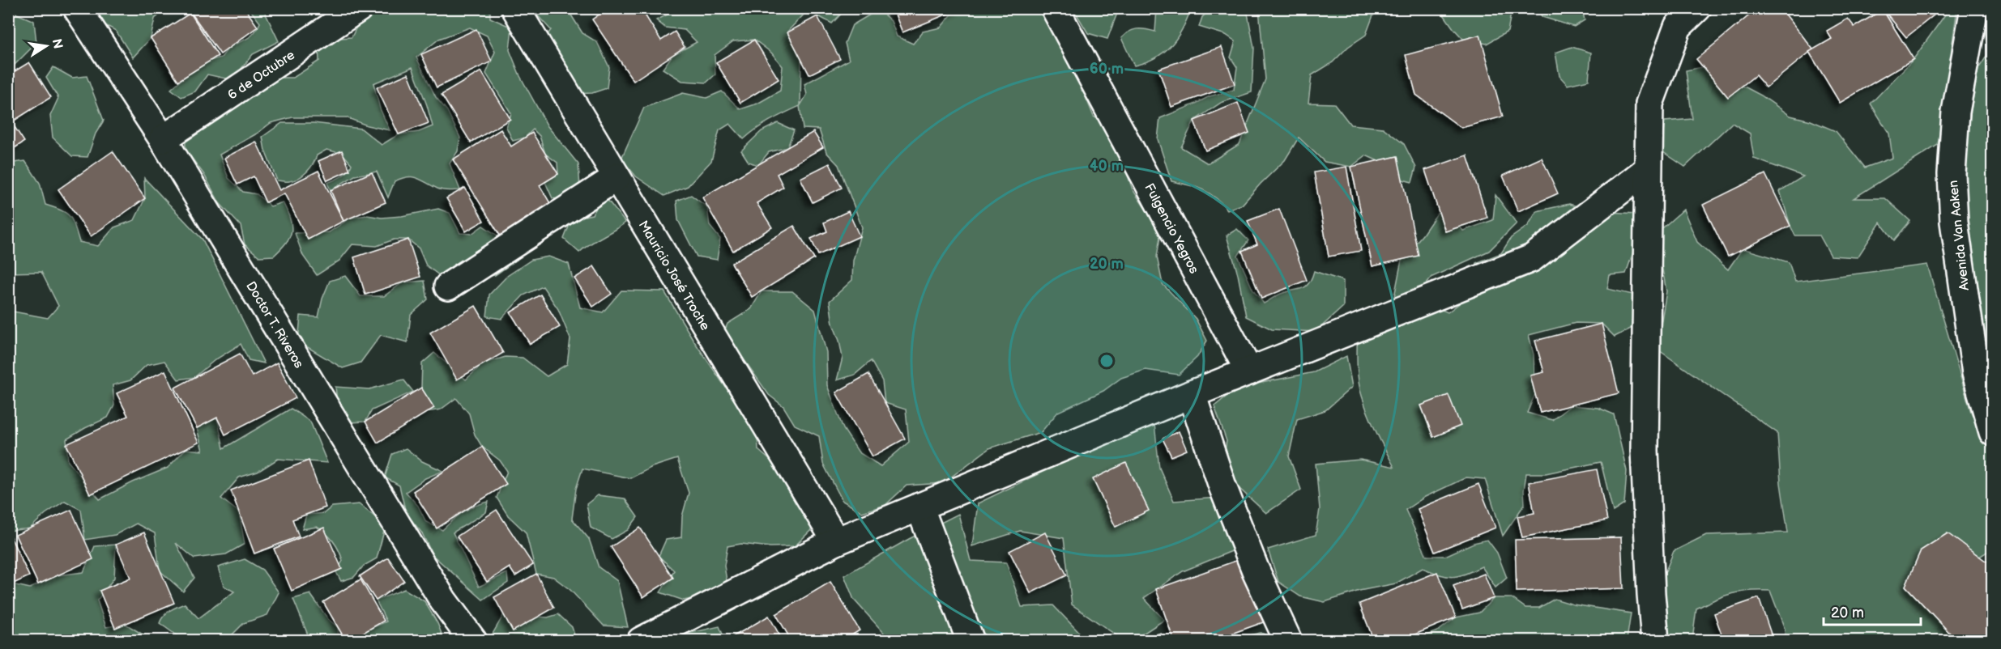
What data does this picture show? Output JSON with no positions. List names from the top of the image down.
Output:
{
  "streets": {
    "street": [
      "6 de Octubre",
      "Fulgencio Yegros",
      "Avenida Van Aaken",
      "Mauricio José Troche",
      "Doctor T. Riveros"
    ]
  },
  "crossings": [
    ["6 de Octubre", "Doctor T. Riveros"]
  ],
  "scale_bar": "20 m",
  "north": "right",
  "rings": ["60 m", "40 m", "20 m"]
}
